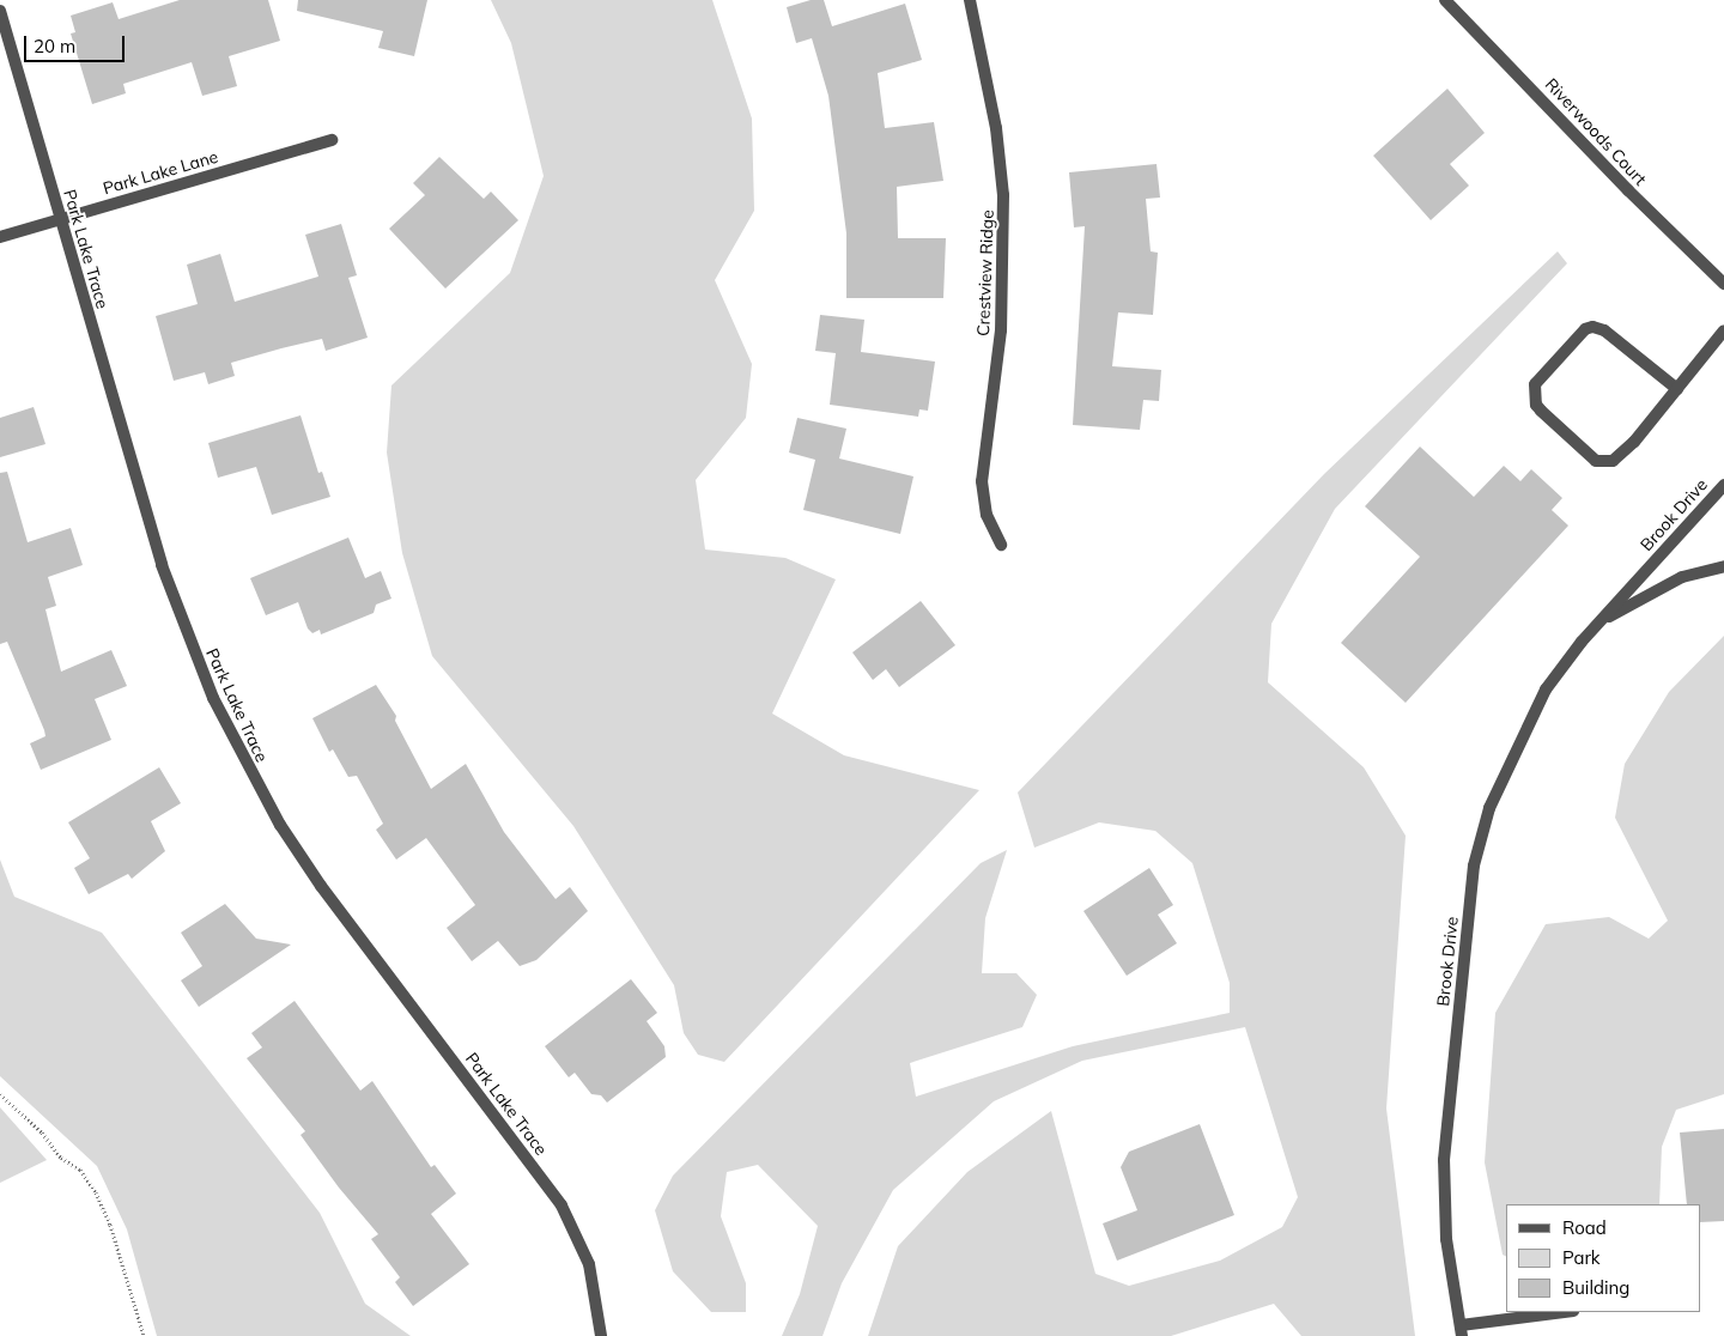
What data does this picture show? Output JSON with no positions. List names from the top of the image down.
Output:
{
  "streets": {
    "street": [
      "Riverwoods Court",
      "Park Lake Lane",
      "Park Lake Trace",
      "Crestview Ridge",
      "Brook Drive"
    ]
  },
  "crossings": [
    ["Park Lake Lane", "Park Lake Trace"]
  ],
  "legend": ["Road", "Park", "Building"],
  "scale_bar": "20 m"
}
